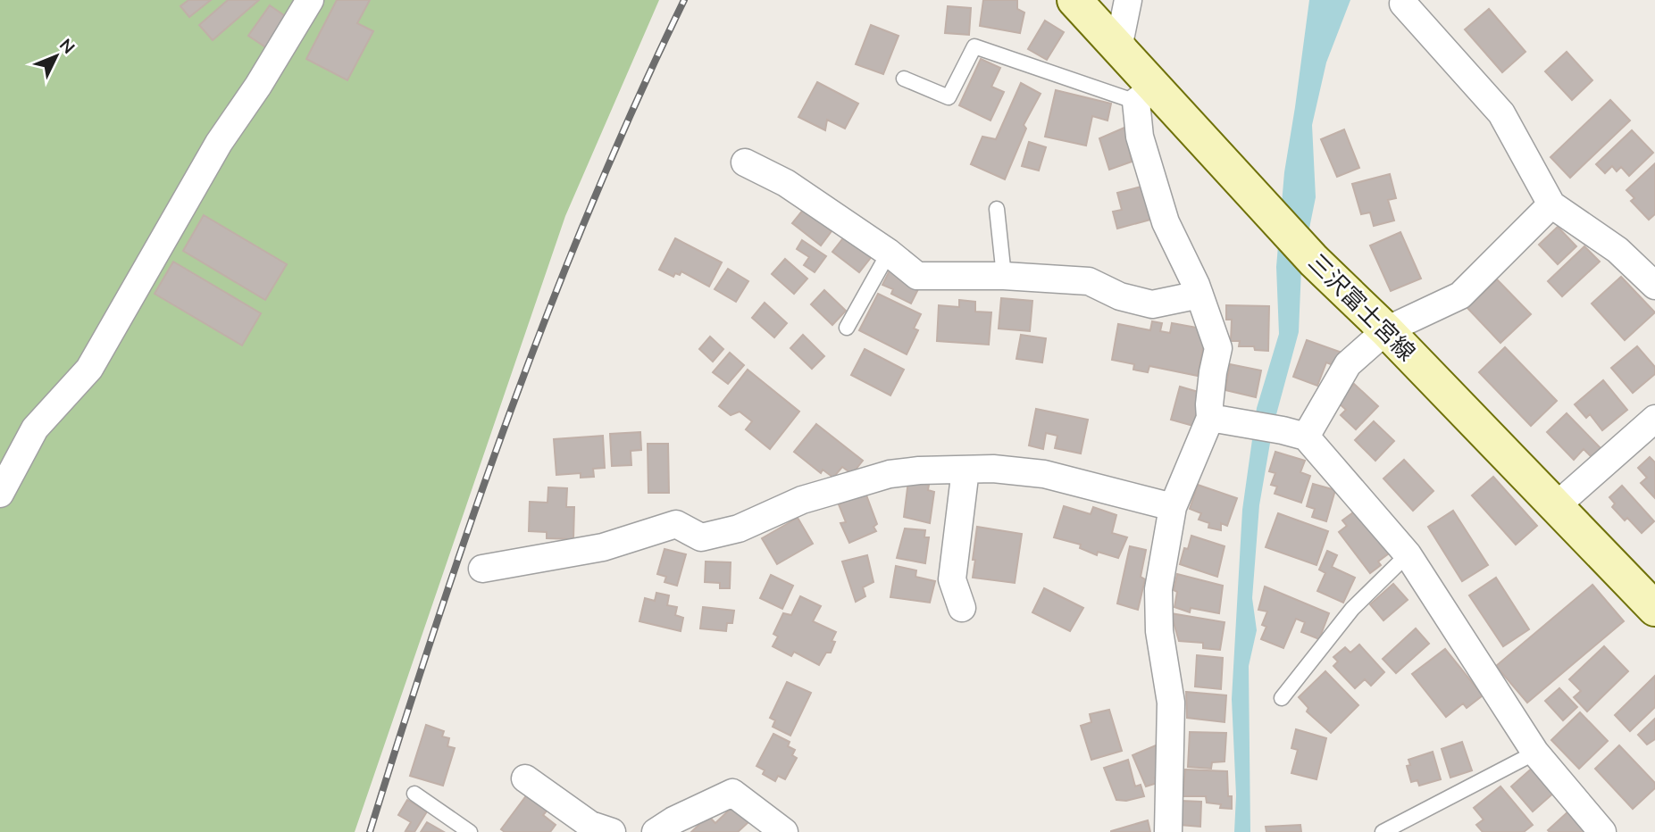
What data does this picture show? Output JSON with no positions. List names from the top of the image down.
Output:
{
  "streets": {
    "main road": ["三沢富士宮線"]
  },
  "north": "top right"
}
